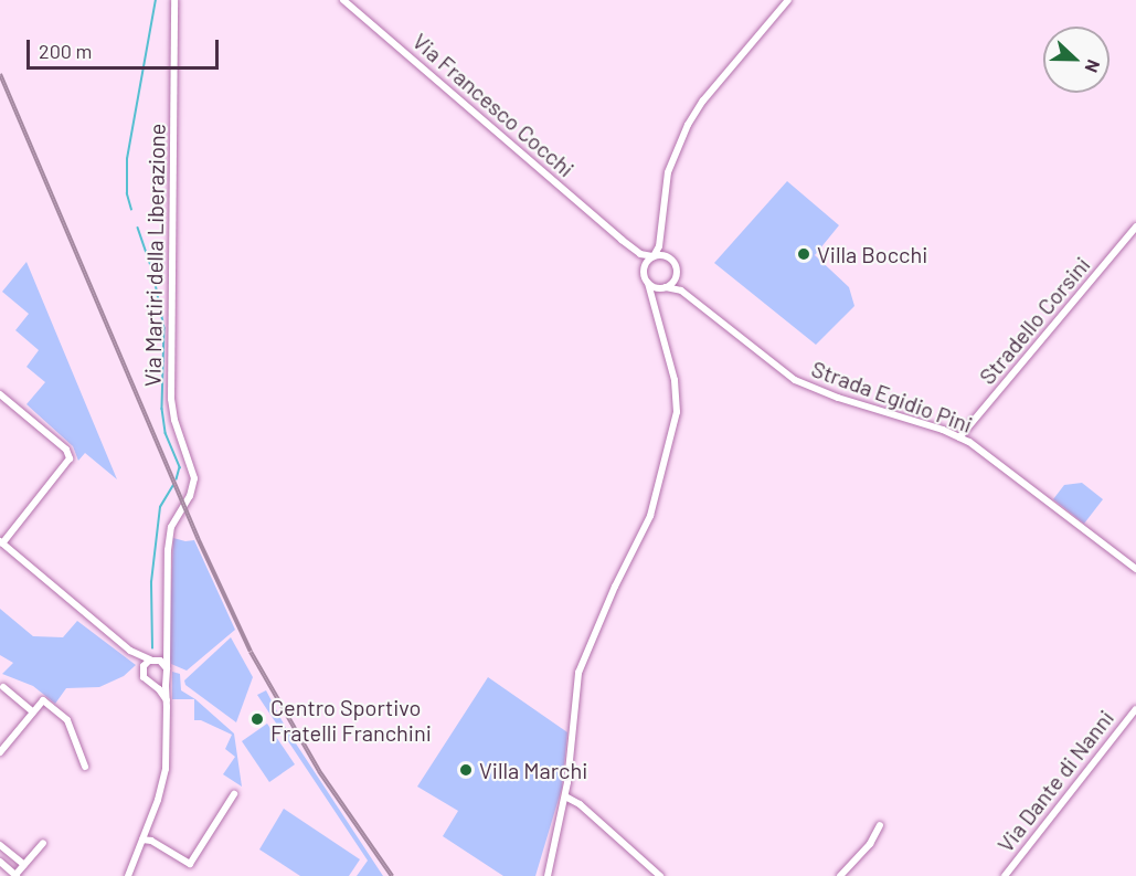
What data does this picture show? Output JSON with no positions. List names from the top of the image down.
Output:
{
  "streets": {
    "street": [
      "Via Francesco Cocchi",
      "Via Martiri della Liberazione",
      "Stradello Corsini",
      "Strada Egidio Pini",
      "Via Dante di Nanni"
    ]
  },
  "crossings": [
    ["Via Francesco Cocchi", "Strada Egidio Pini"],
    ["Stradello Corsini", "Strada Egidio Pini"]
  ],
  "places": ["Villa Bocchi", "Centro Sportivo Fratelli Franchini", "Villa Marchi"],
  "scale_bar": "200 m",
  "north": "right"
}
